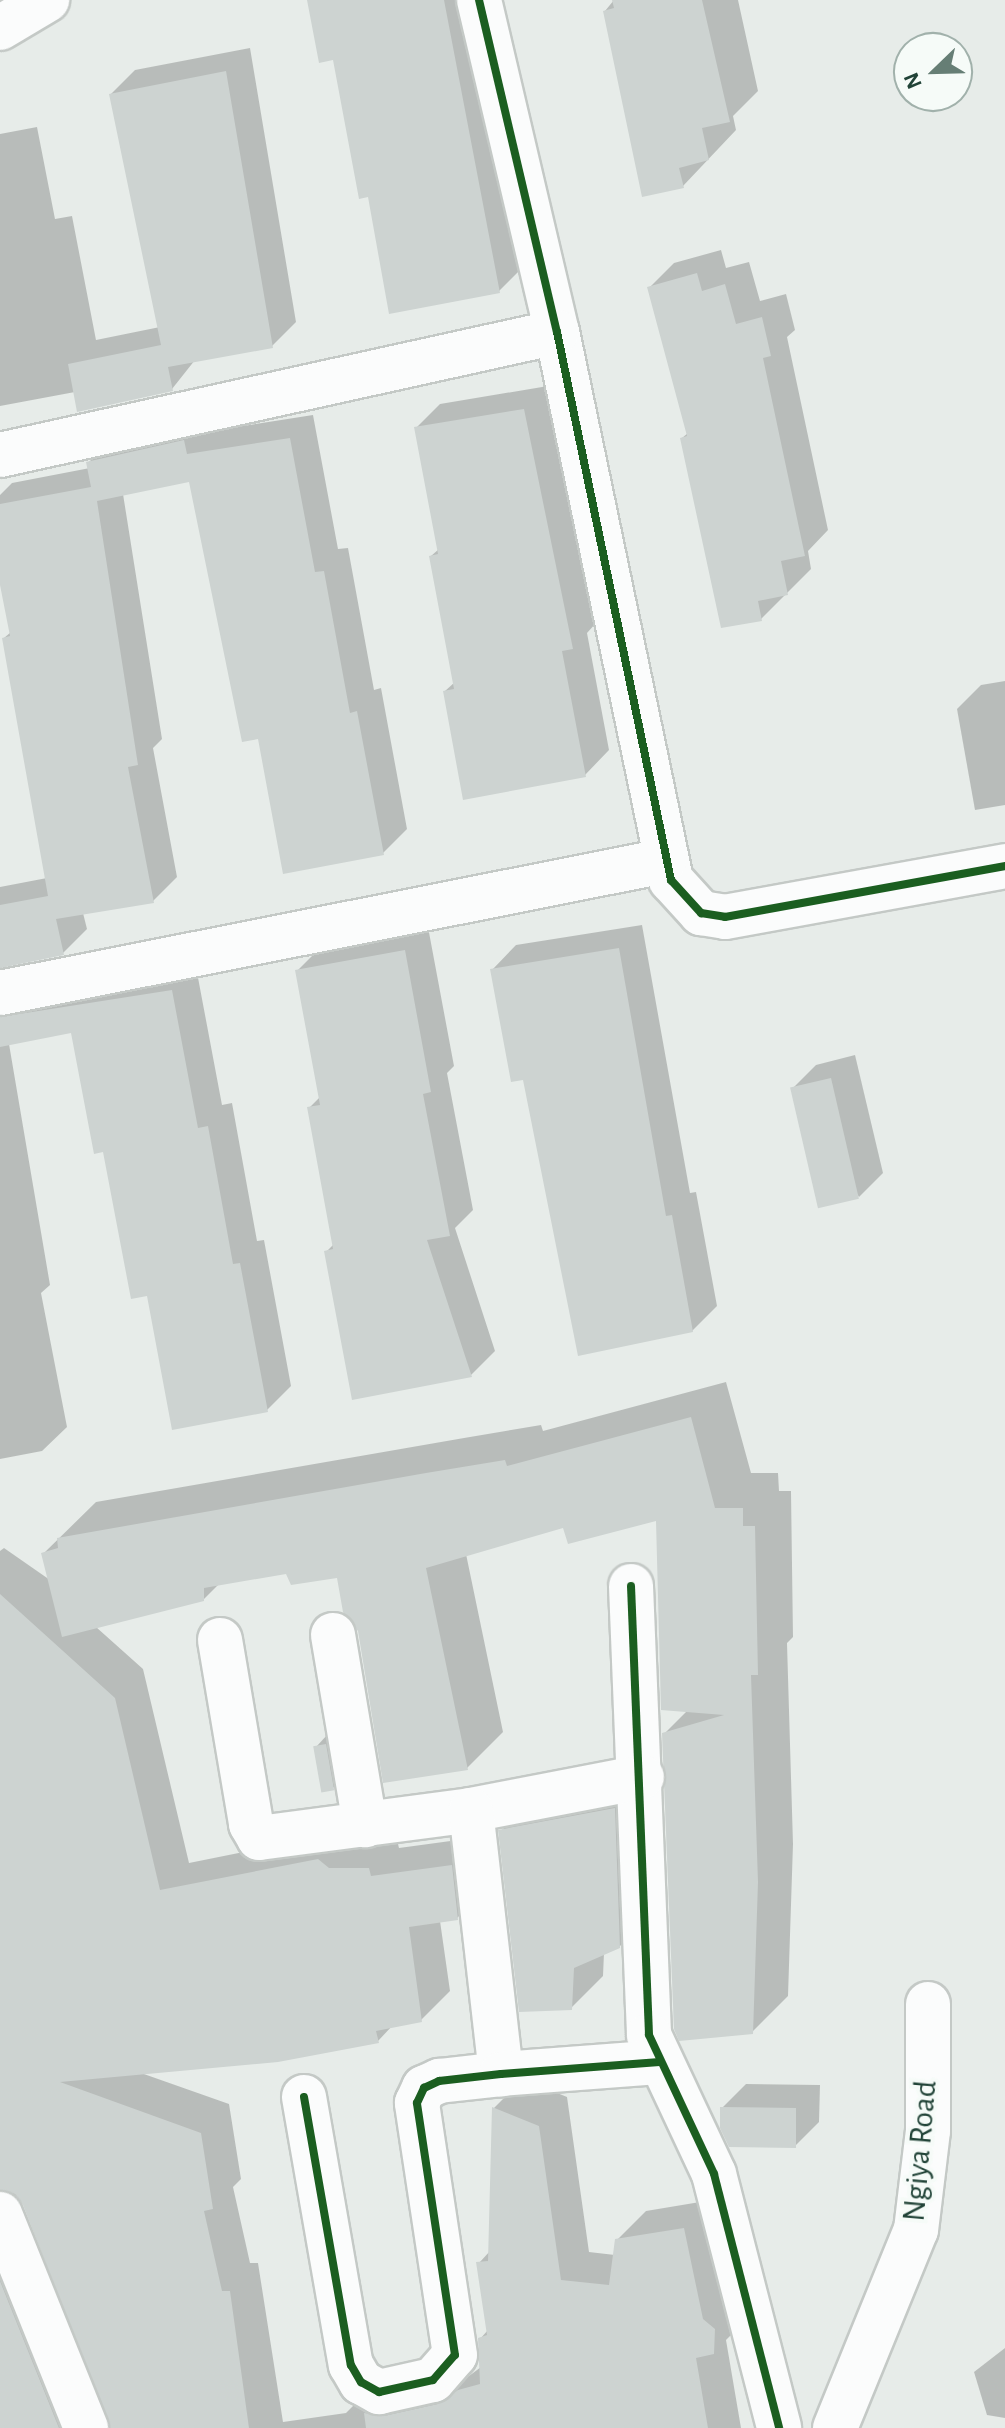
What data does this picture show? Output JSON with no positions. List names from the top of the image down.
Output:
{
  "streets": {
    "street": ["Ngiya Road"]
  },
  "north": "bottom left"
}
